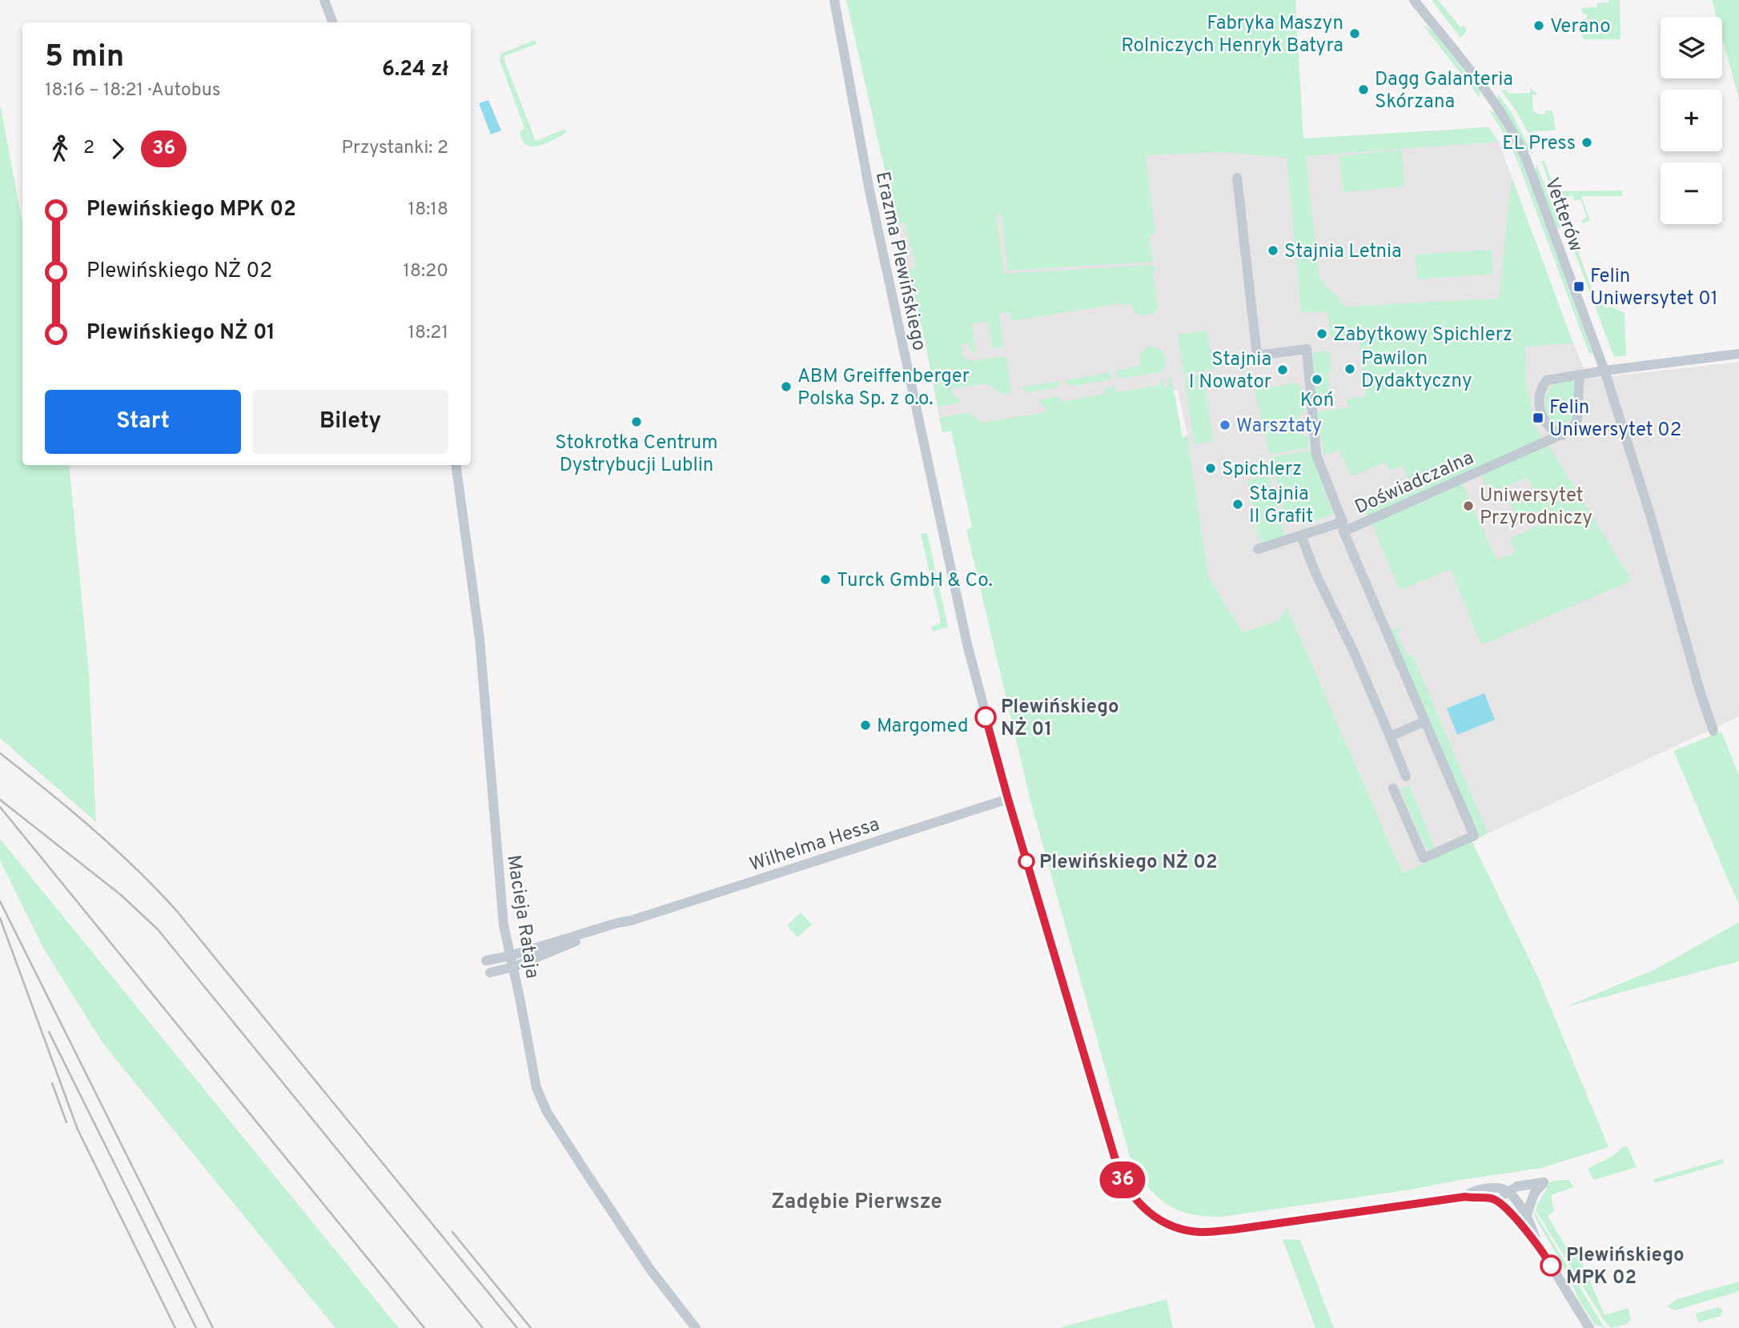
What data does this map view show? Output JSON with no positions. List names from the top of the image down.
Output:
{
  "streets": {
    "street": [
      "Vetterów",
      "Erazma Plewińskiego",
      "Doświadczalna",
      "Wilhelma Hessa",
      "Macieja Rataja"
    ]
  },
  "crossings": [
    ["Erazma Plewińskiego", "Wilhelma Hessa"],
    ["Wilhelma Hessa", "Macieja Rataja"]
  ],
  "districts": ["Zadębie Pierwsze"],
  "places": {
    "other": [
      "Verano",
      "Fabryka Maszyn Rolniczych Henryk Batyra",
      "Dagg Galanteria Skórzana",
      "EL Press",
      "Stajnia Letnia",
      "Zabytkowy Spichlerz",
      "Pawilon Dydaktyczny",
      "Stajnia I Nowator",
      "Koń",
      "ABM Greiffenberger Polska Sp. z o.o.",
      "Stokrotka Centrum Dystrybucji Lublin",
      "Warsztaty",
      "Spichlerz",
      "Stajnia II Grafit",
      "Uniwersytet Przyrodniczy",
      "Turck GmbH & Co.",
      "Plewińskiego NŻ 01",
      "Margomed",
      "Plewińskiego NŻ 02",
      "Plewińskiego MPK 02"
    ],
    "transit": ["Felin Uniwersytet 01", "Felin Uniwersytet 02"]
  },
  "lines": ["bus line 36"],
  "page": {
    "on_map": "36",
    "map_buttons": ["+", "−"],
    "heading": ["5 min", "18:16 – 18:21 · Autobus", "6.24 zł"],
    "legs": ["2", "36", "Przystanki: 2"],
    "list": [
      {
        "name": "Plewińskiego MPK 02",
        "value": "18:18"
      },
      {
        "name": "Plewińskiego NŻ 02",
        "value": "18:20"
      },
      {
        "name": "Plewińskiego NŻ 01",
        "value": "18:21"
      }
    ],
    "buttons": ["Start", "Bilety"]
  }
}
